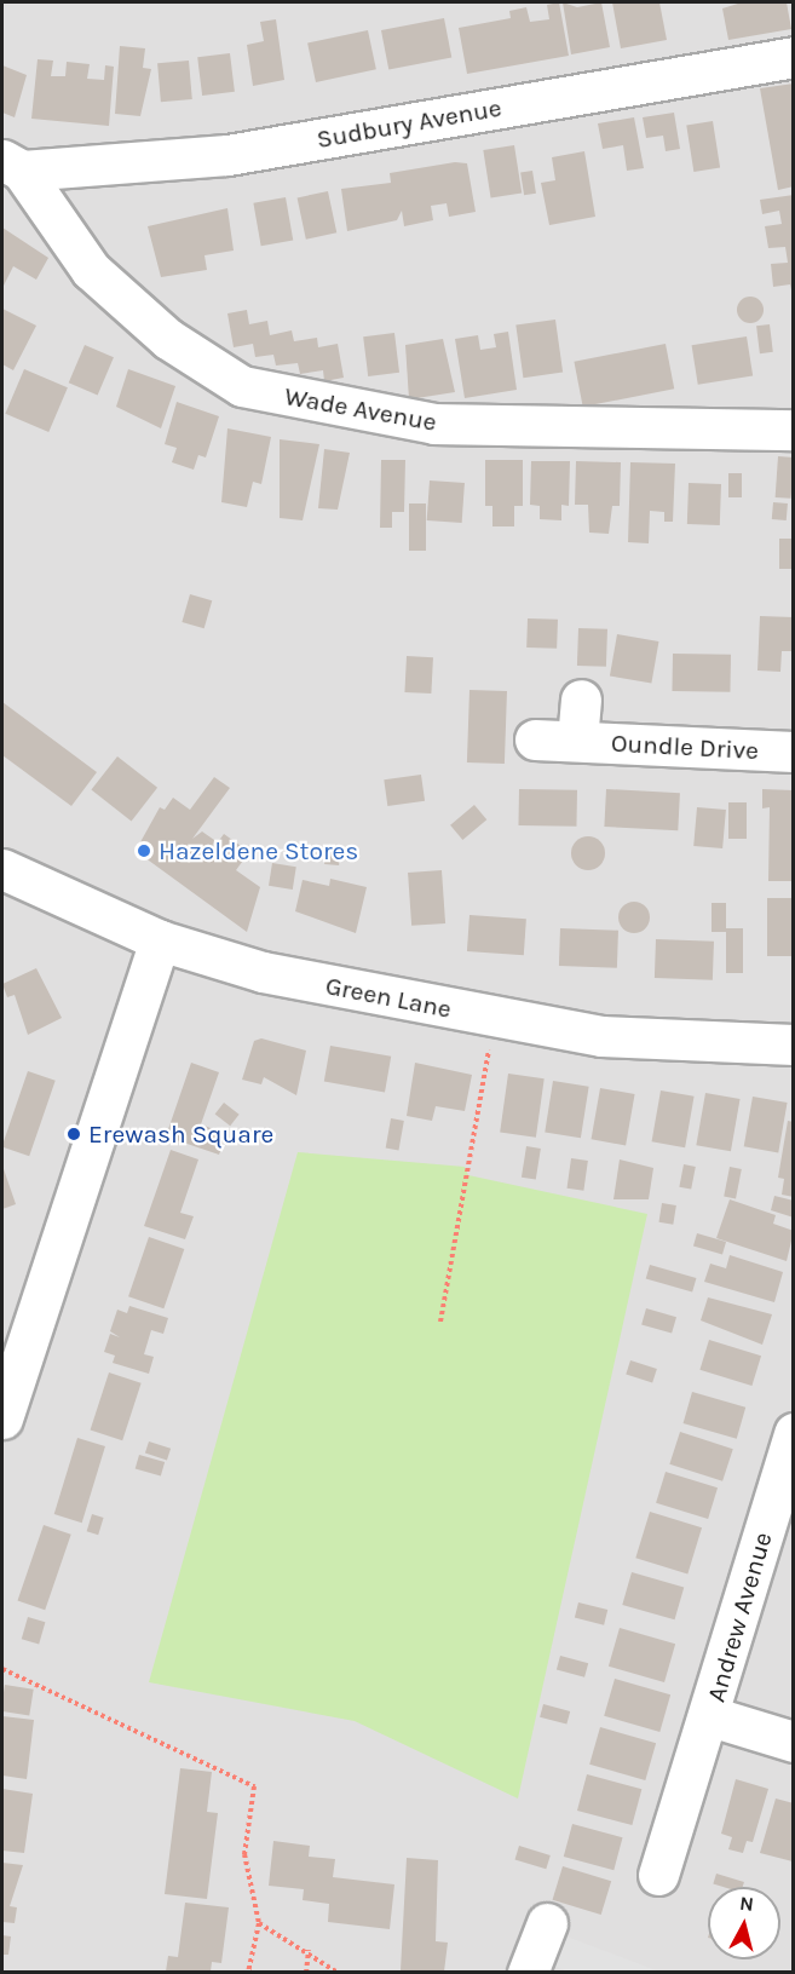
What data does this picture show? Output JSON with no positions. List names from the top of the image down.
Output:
{
  "streets": {
    "street": [
      "Sudbury Avenue",
      "Wade Avenue",
      "Oundle Drive",
      "Green Lane",
      "Andrew Avenue"
    ]
  },
  "crossings": [
    ["Sudbury Avenue", "Wade Avenue"]
  ],
  "places": ["Hazeldene Stores", "Erewash Square"],
  "north": "top"
}
